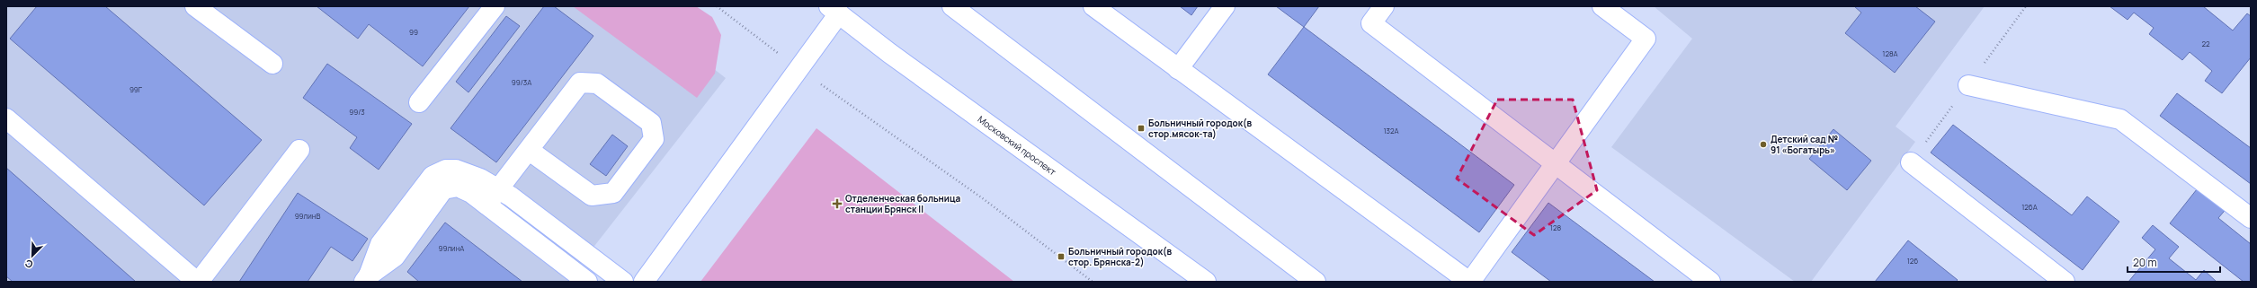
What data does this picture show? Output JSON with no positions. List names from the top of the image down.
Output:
{
  "streets": {
    "main road": ["Московский проспект"]
  },
  "places": {
    "transit": ["Больничный городок(в стор.мясок-та)", "Больничный городок(в стор. Брянска-2)"],
    "other": ["Детский сад № 91 «Богатырь»"],
    "health": ["Отделенческая больница станции Брянск II"]
  },
  "house_numbers": [
    "99",
    "22",
    "128А",
    "99/3А",
    "99Г",
    "99/3",
    "132А",
    "126А",
    "99линВ",
    "128",
    "99линА",
    "126"
  ],
  "scale_bar": "20 m",
  "north": "bottom left"
}
